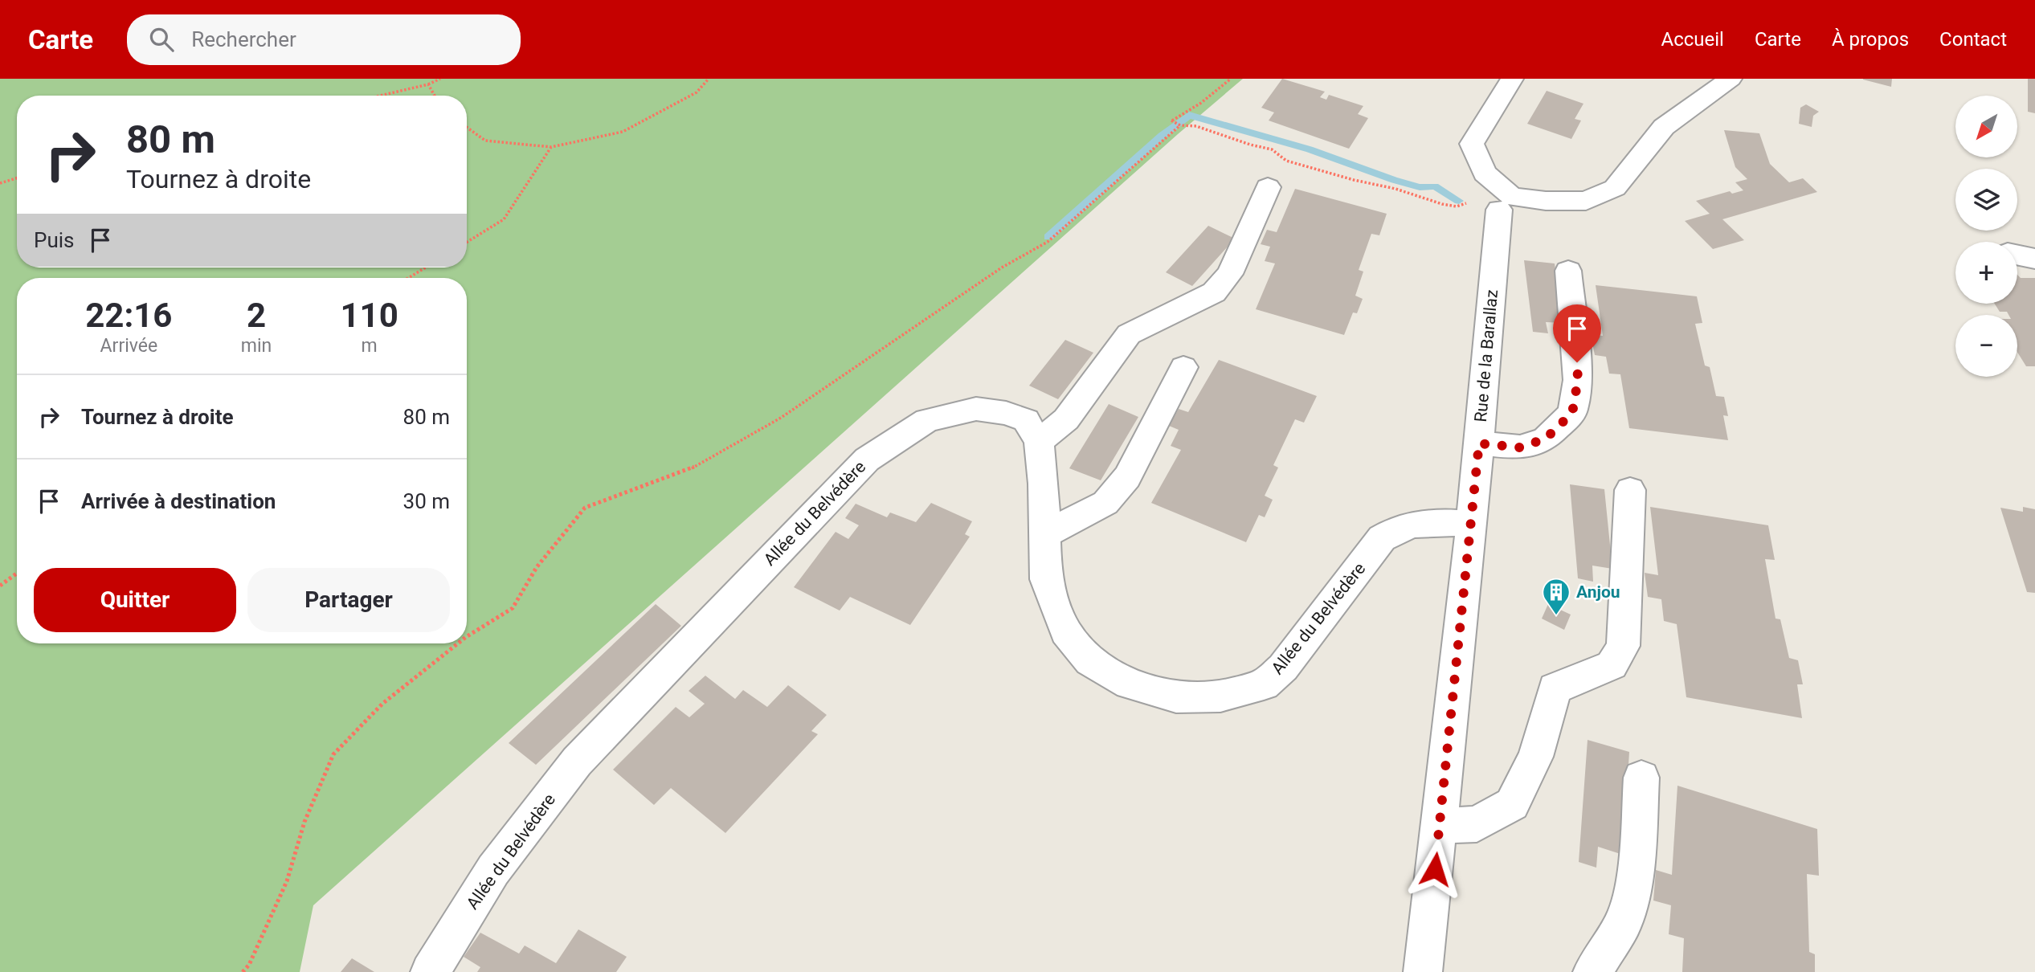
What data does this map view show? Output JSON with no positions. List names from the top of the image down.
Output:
{
  "streets": {
    "street": ["Rue de la Barallaz", "Allée du Belvédère"]
  },
  "crossings": [
    ["Rue de la Barallaz", "Allée du Belvédère"]
  ],
  "places": {
    "building": ["Anjou"]
  },
  "north": "bottom left",
  "page": {
    "header": "Carte",
    "search": "Rechercher",
    "nav": [
      "Accueil",
      "Carte",
      "À propos",
      "Contact"
    ],
    "map_buttons": ["+", "−"],
    "turn": ["80 m", "Tournez à droite"],
    "then": "Puis",
    "eta": [
      "22:16",
      "Arrivée",
      "2",
      "min",
      "110",
      "m"
    ],
    "list": [
      {
        "name": "Tournez à droite",
        "value": "80 m"
      },
      {
        "name": "Arrivée à destination",
        "value": "30 m"
      }
    ],
    "buttons": ["Quitter", "Partager"]
  }
}
